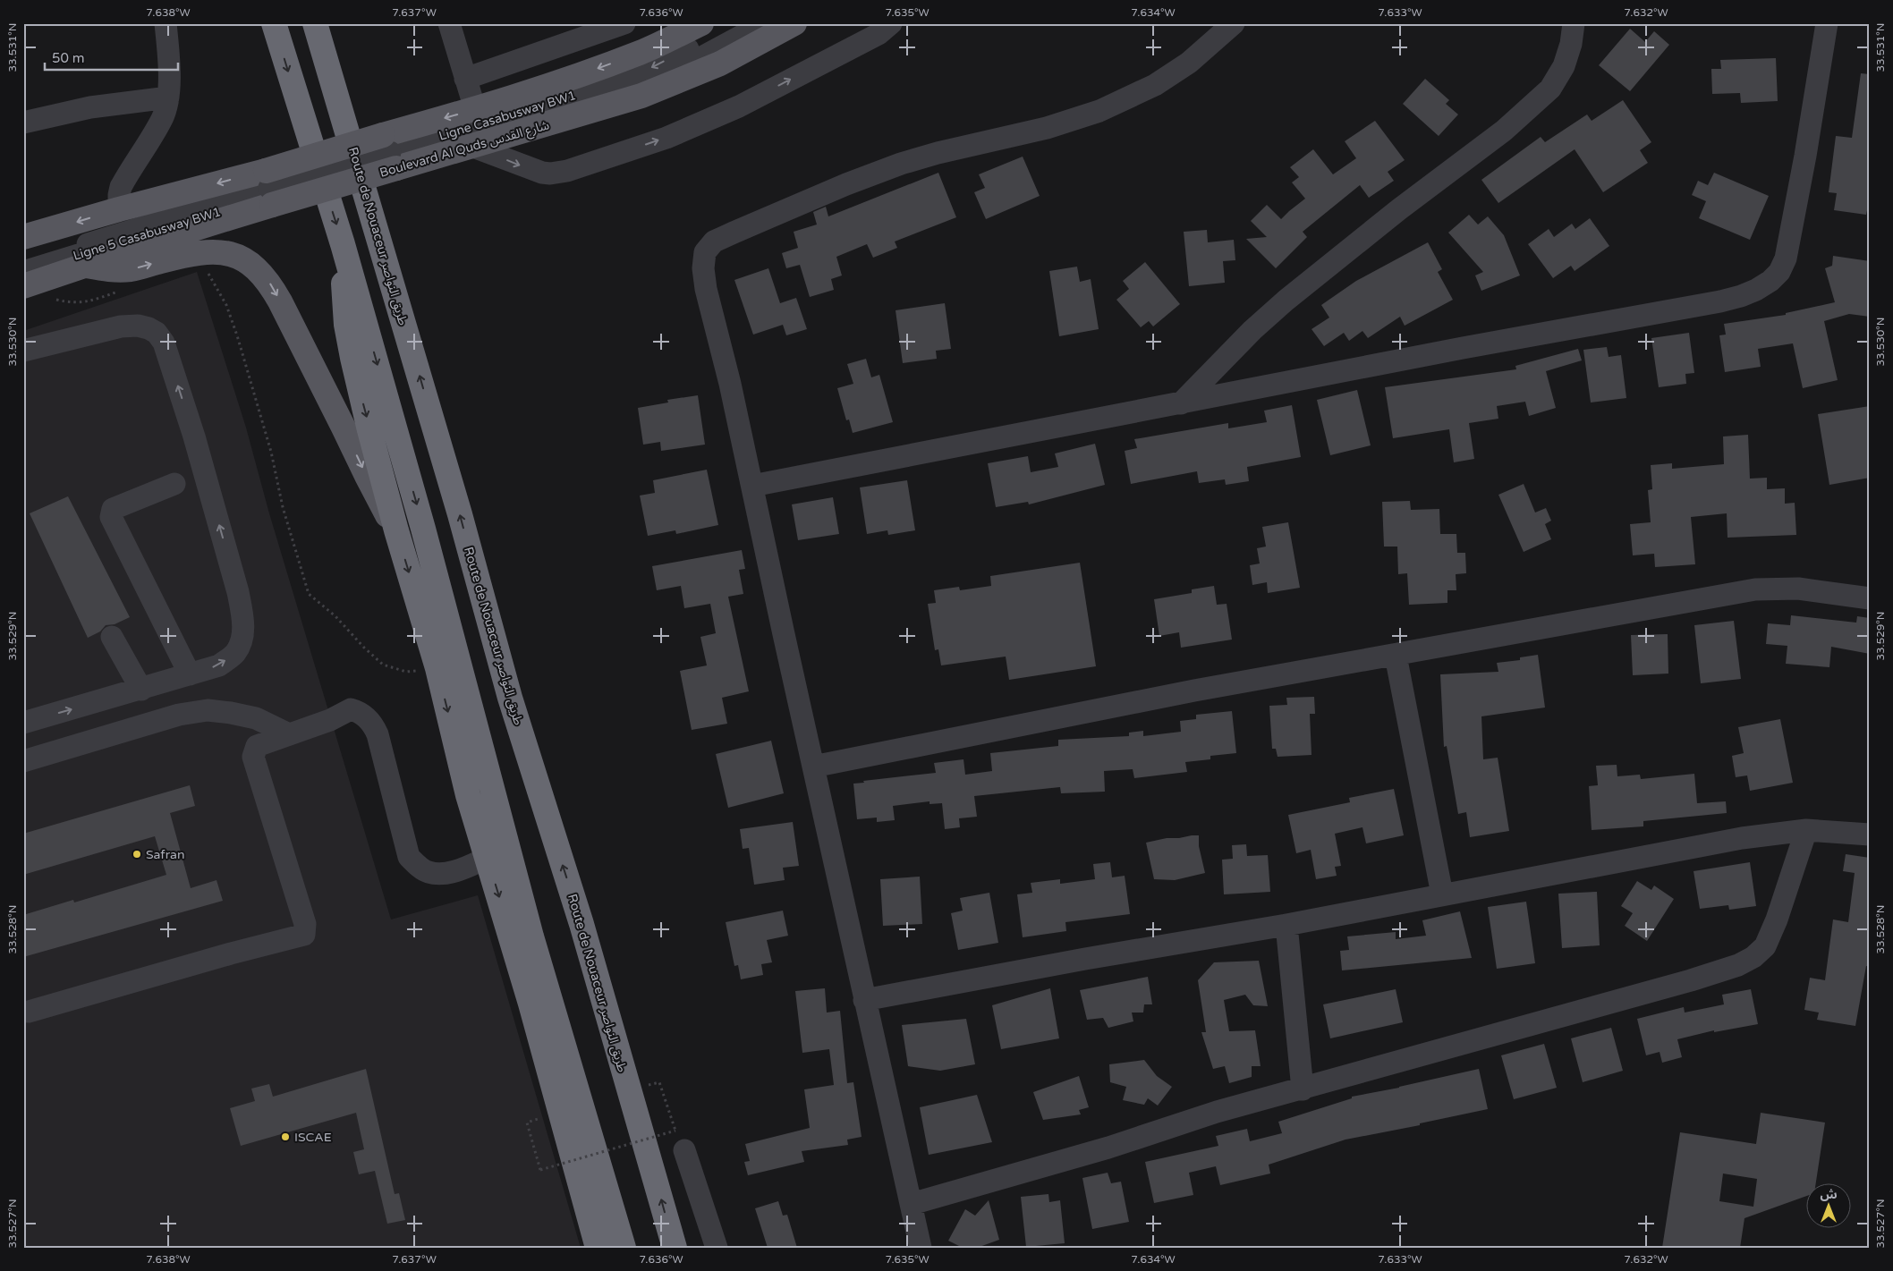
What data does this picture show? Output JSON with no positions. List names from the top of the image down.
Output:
{
  "streets": {
    "highway": ["Route de Nouaceur طريق النواصر"],
    "main road": ["Boulevard Al Quds شارع القدس"],
    "street": ["Ligne Casabusway BW1", "Ligne 5 Casabusway BW1"]
  },
  "crossings": [
    ["Ligne Casabusway BW1", "Boulevard Al Quds شارع القدس"],
    ["Boulevard Al Quds شارع القدس", "Ligne 5 Casabusway BW1"]
  ],
  "places": ["Safran", "ISCAE"],
  "scale_bar": "50 m",
  "north": "top",
  "coordinates": [
    "7.638°W",
    "7.637°W",
    "7.636°W",
    "7.635°W",
    "7.634°W",
    "7.633°W",
    "7.632°W",
    "33.531°N",
    "33.530°N",
    "33.529°N",
    "33.528°N",
    "33.527°N"
  ]
}
